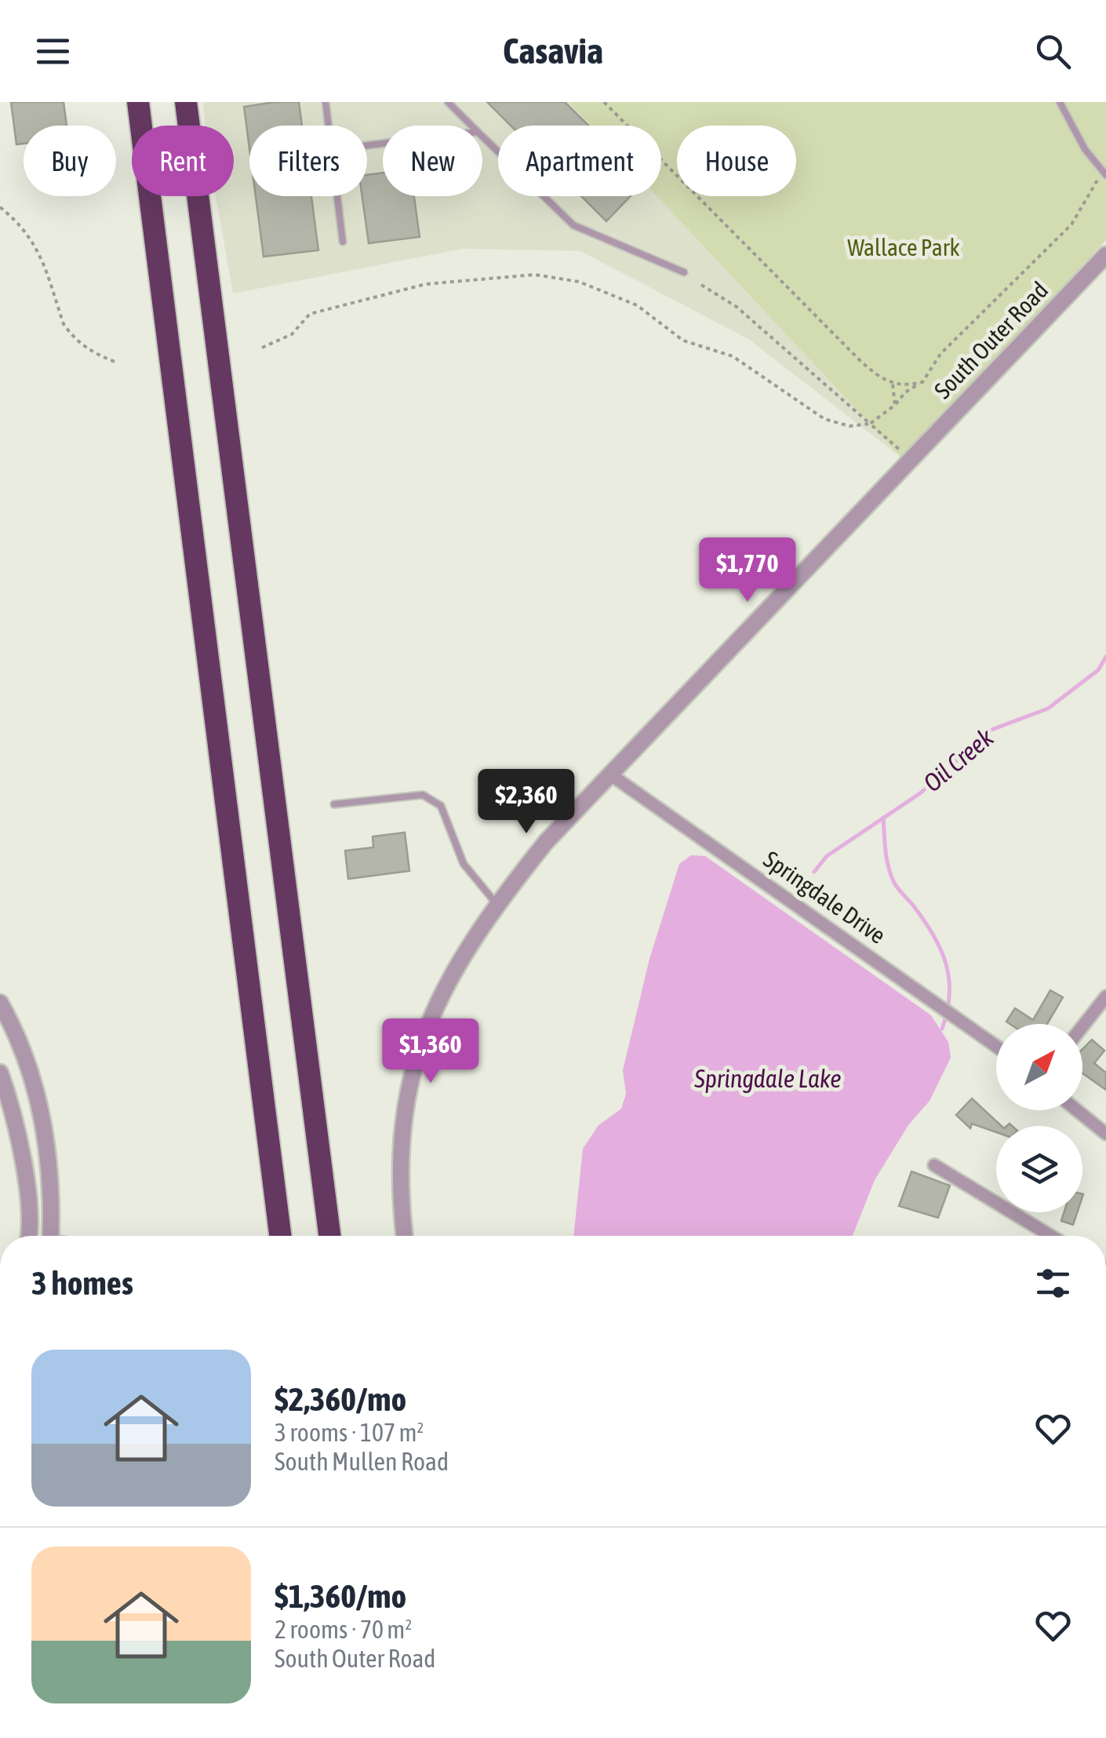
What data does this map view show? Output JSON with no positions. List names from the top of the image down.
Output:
{
  "streets": {
    "street": ["South Outer Road", "Springdale Drive"]
  },
  "crossings": [
    ["South Outer Road", "Springdale Drive"]
  ],
  "water": ["Oil Creek", "Springdale Lake"],
  "parks": ["Wallace Park"],
  "north": "top right",
  "page": {
    "header": "Casavia",
    "chip": [
      "Buy",
      "Rent",
      "Filters",
      "New",
      "Apartment",
      "House"
    ],
    "price": ["$1,770", "$2,360", "$1,360"],
    "heading": "3 homes",
    "list": [
      {
        "name": "$2,360/mo",
        "note": "3 rooms · 107 m² · South Mullen Road"
      },
      {
        "name": "$1,360/mo",
        "note": "2 rooms · 70 m² · South Outer Road"
      }
    ]
  }
}
